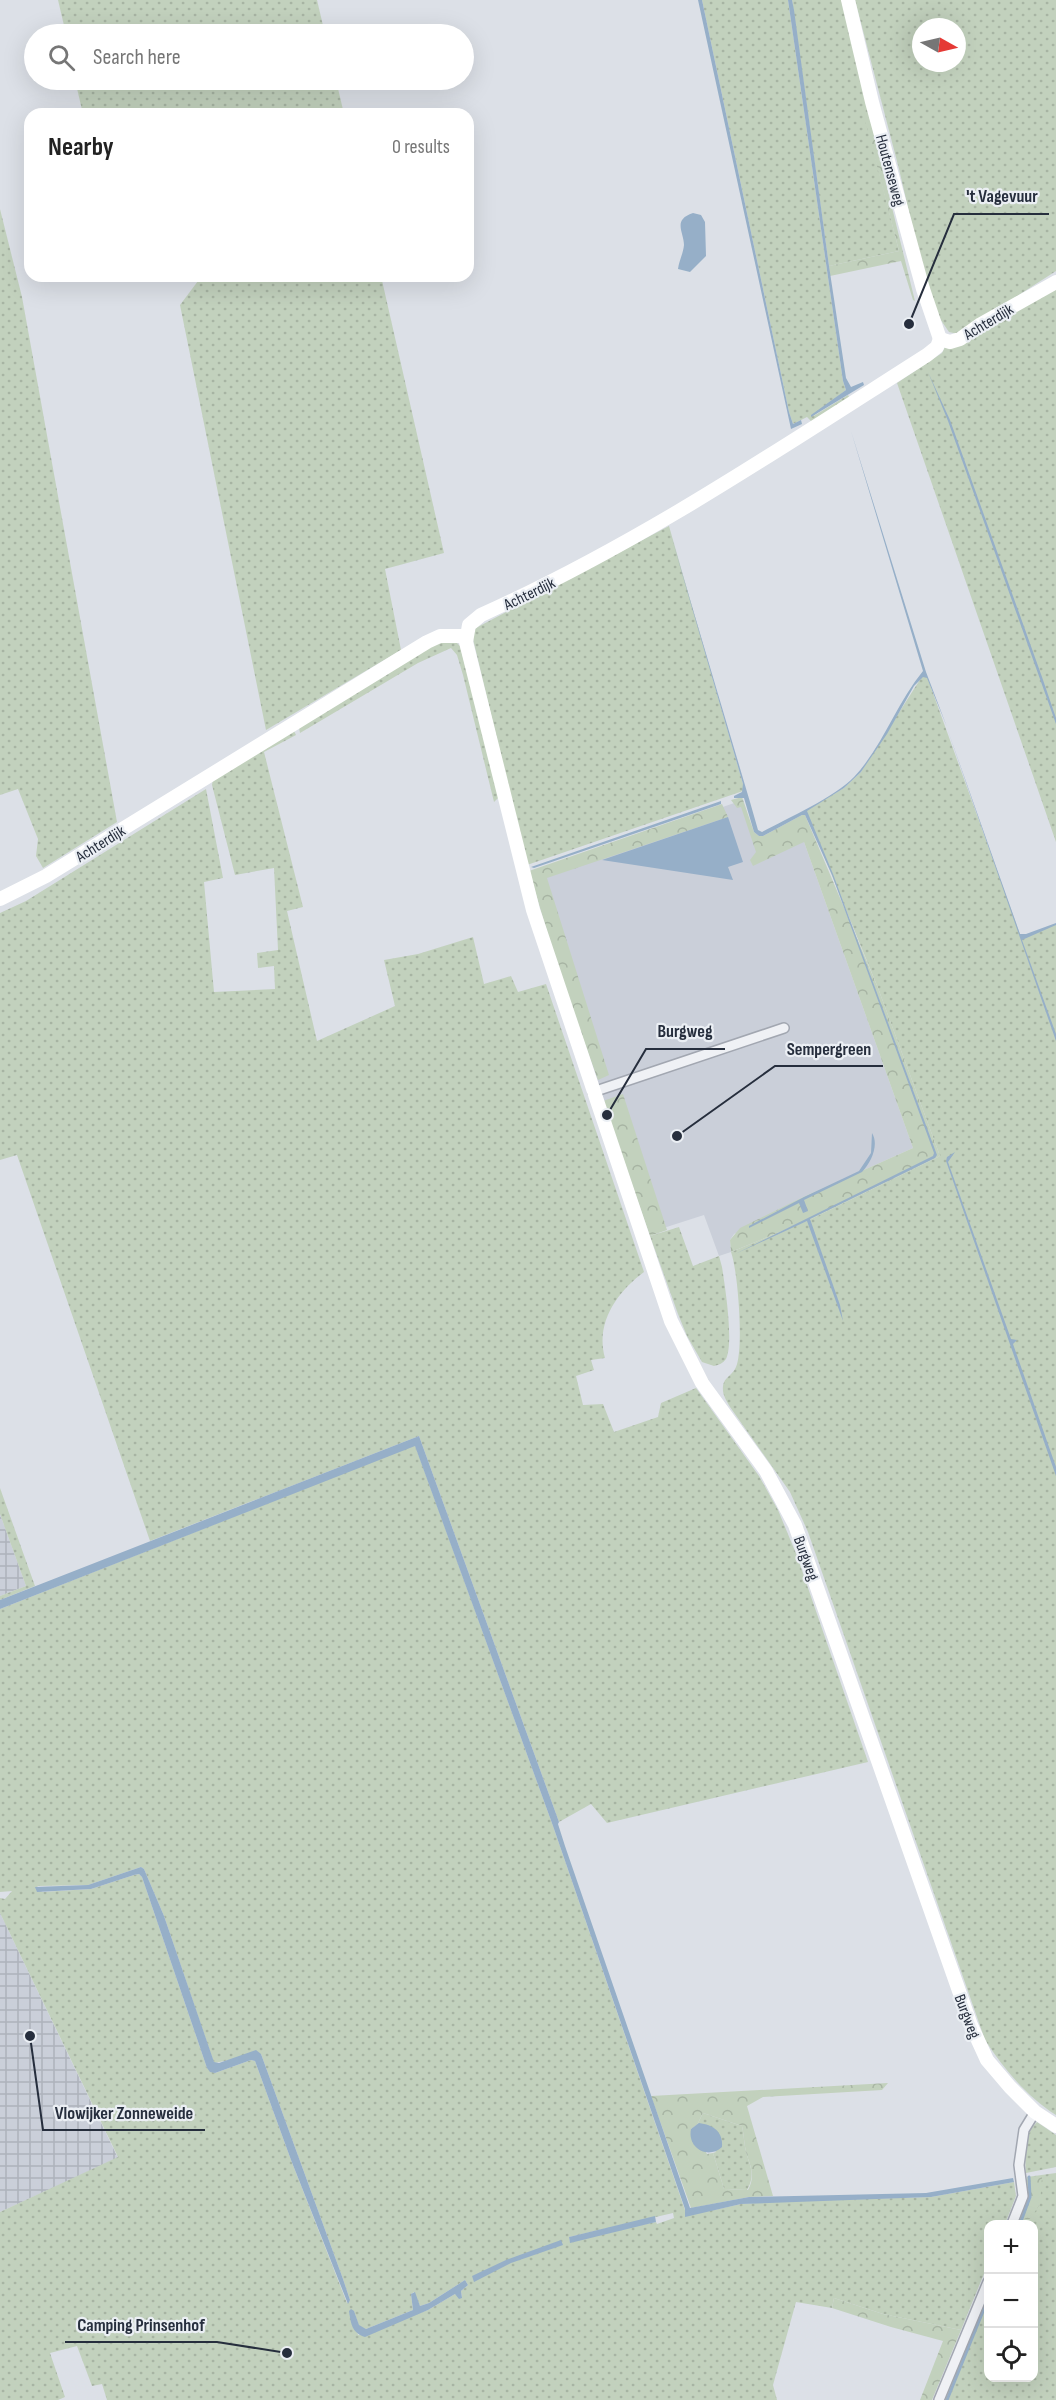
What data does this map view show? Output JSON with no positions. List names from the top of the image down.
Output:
{
  "streets": {
    "main road": ["Houtenseweg", "Achterdijk", "Burgweg"]
  },
  "crossings": [
    ["Houtenseweg", "Achterdijk"],
    ["Achterdijk", "Burgweg"]
  ],
  "places": [
    "'t Vagevuur",
    "Burgweg",
    "Sempergreen",
    "Vlowijker Zonneweide",
    "Camping Prinsenhof"
  ],
  "north": "right",
  "page": {
    "search": "Search here",
    "heading": ["Nearby", "0 results"],
    "map_buttons": ["+", "−"]
  }
}
